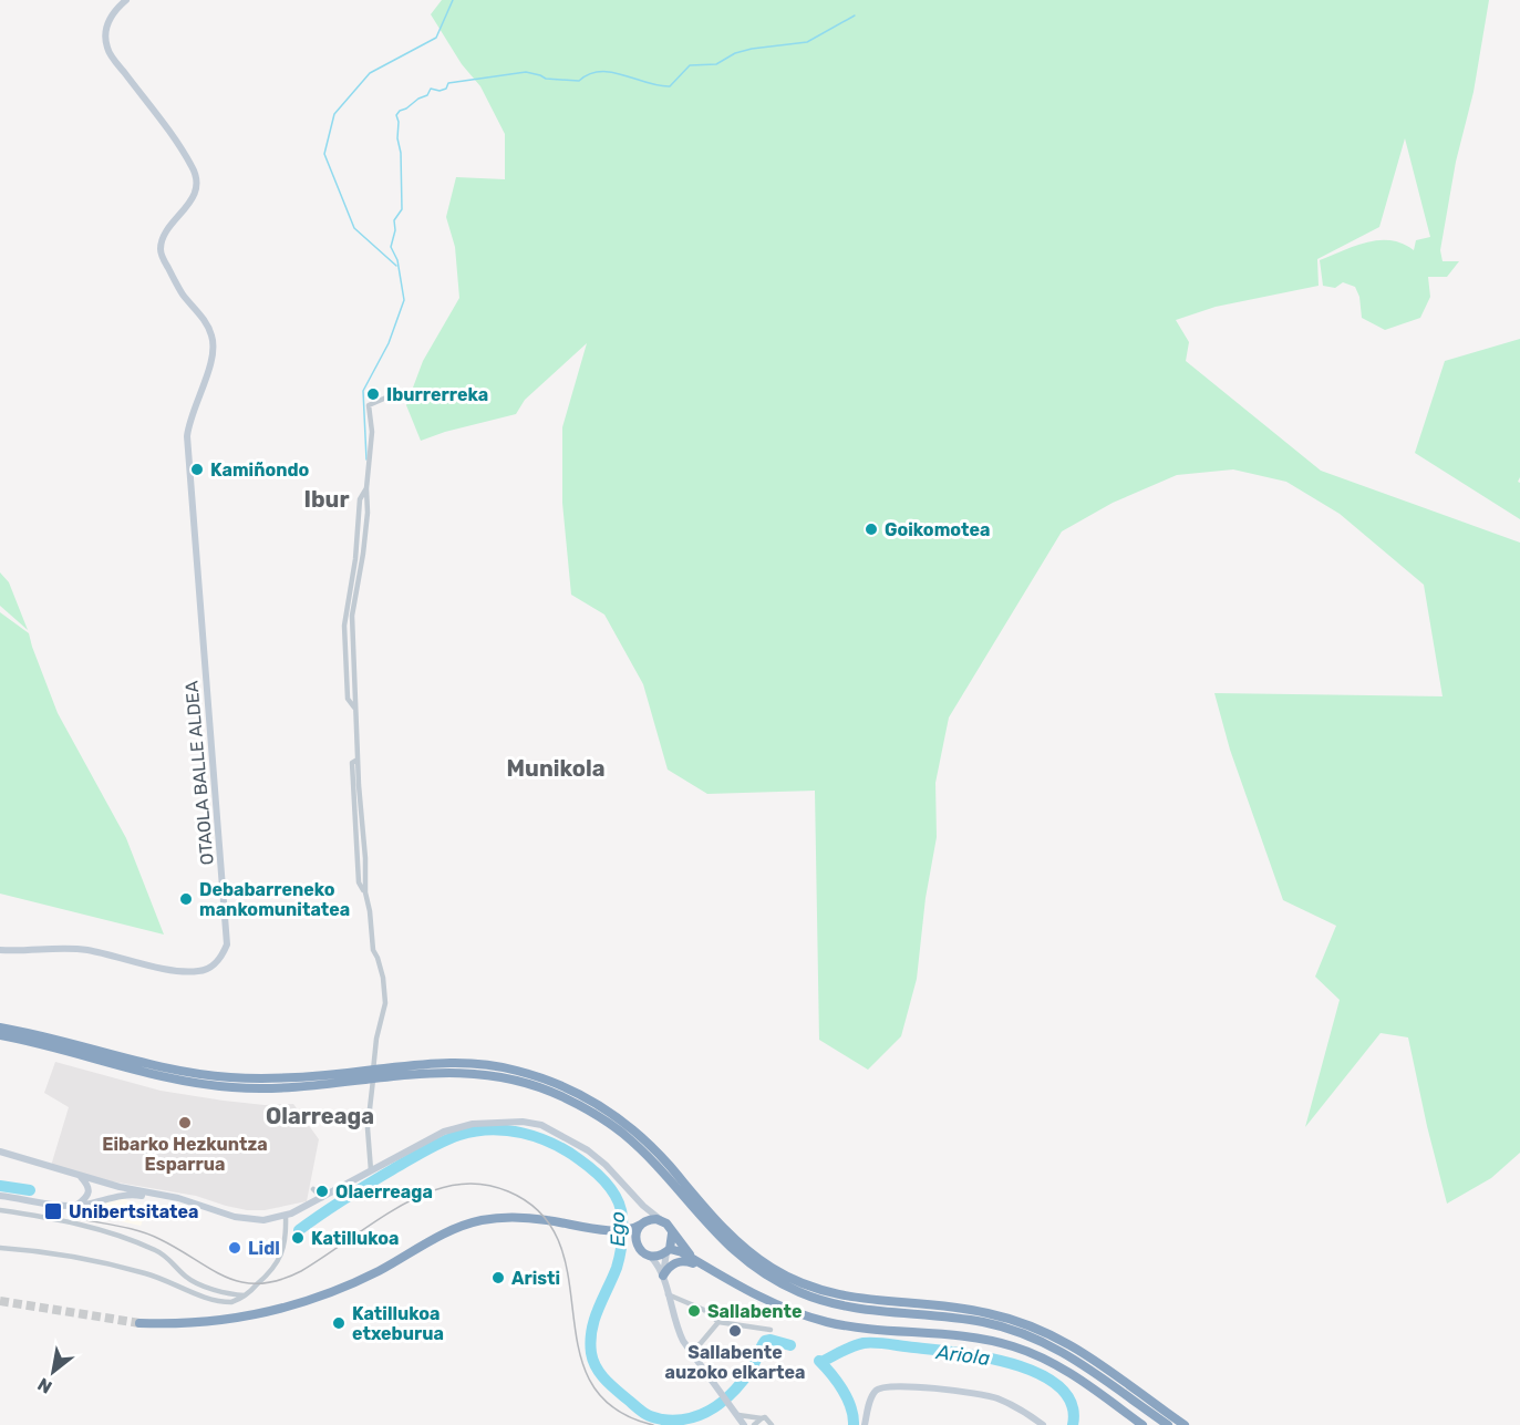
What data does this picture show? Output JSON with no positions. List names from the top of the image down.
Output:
{
  "streets": {
    "street": ["OTAOLA BALLE ALDEA"]
  },
  "districts": ["Ibur", "Munikola", "Olarreaga"],
  "water": ["Ego", "Ariola"],
  "places": {
    "other": [
      "Iburrerreka",
      "Kamiñondo",
      "Goikomotea",
      "Debabarreneko mankomunitatea",
      "Eibarko Hezkuntza Esparrua",
      "Olaerreaga",
      "Katillukoa",
      "Lidl",
      "Aristi",
      "Sallabente",
      "Katillukoa etxeburua",
      "Sallabente auzoko elkartea"
    ],
    "transit": ["Unibertsitatea"]
  },
  "north": "bottom left"
}
